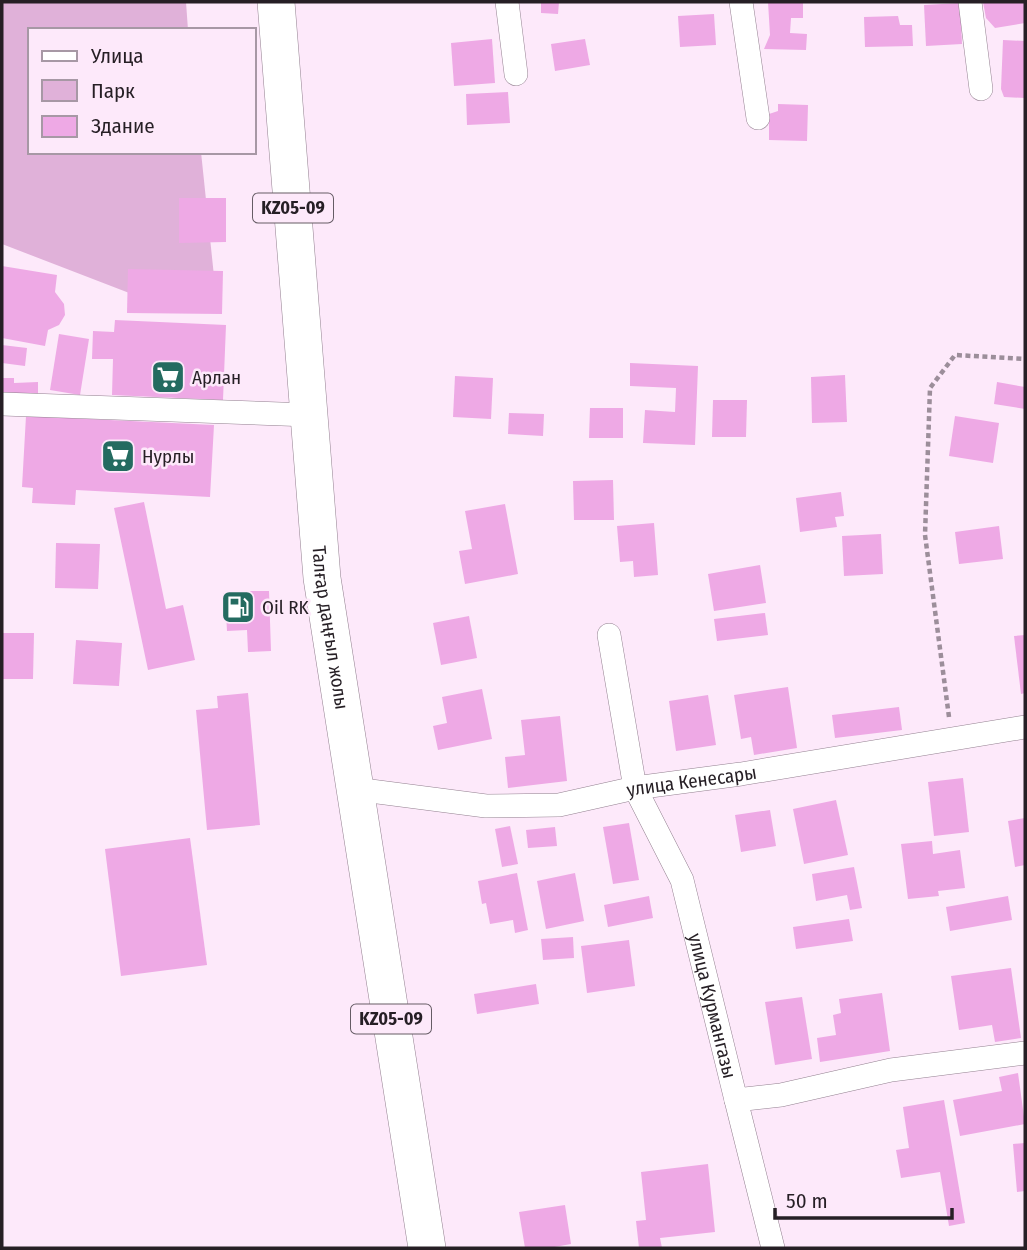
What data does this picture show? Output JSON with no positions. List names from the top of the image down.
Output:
{
  "streets": {
    "main road": ["KZ05-09", "Талғар даңғыл жолы"],
    "street": ["улица Кенесары", "улица Курмангазы"]
  },
  "crossings": [
    ["Талғар даңғыл жолы", "улица Кенесары"],
    ["улица Кенесары", "улица Курмангазы"]
  ],
  "places": {
    "supermarket": ["Арлан", "Нурлы"],
    "fuel station": ["Oil RK"]
  },
  "legend": ["Улица", "Парк", "Здание"],
  "scale_bar": "50 m"
}
